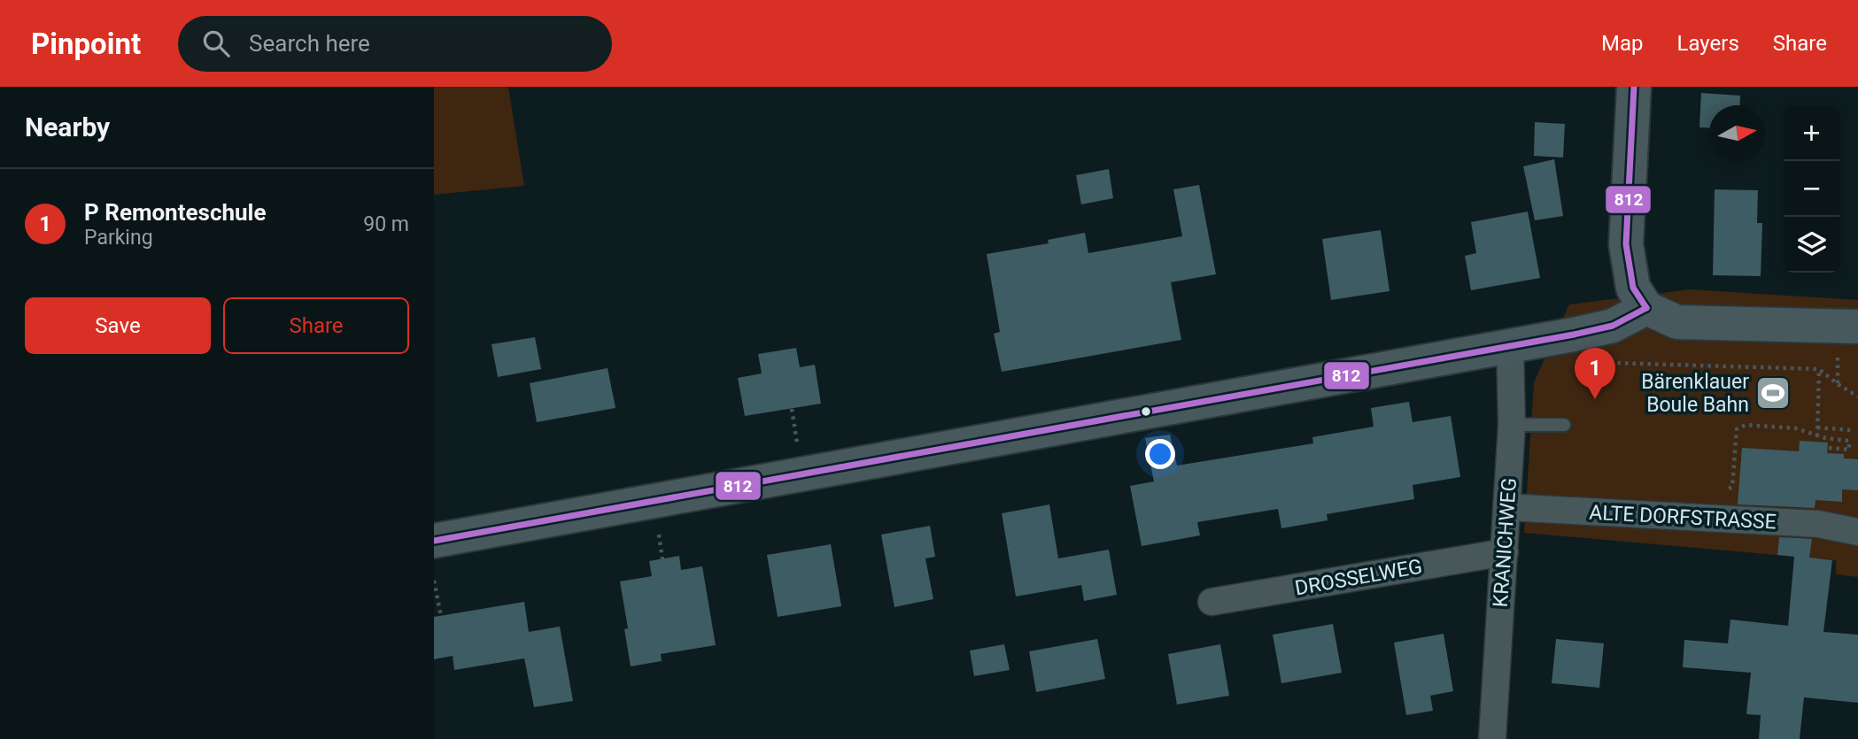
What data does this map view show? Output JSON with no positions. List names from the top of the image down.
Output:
{
  "streets": {
    "street": ["ALTE DORFSTRASSE", "KRANICHWEG", "DROSSELWEG"]
  },
  "crossings": [
    ["ALTE DORFSTRASSE", "KRANICHWEG"],
    ["KRANICHWEG", "DROSSELWEG"]
  ],
  "places": {
    "sports": ["Bärenklauer Boule Bahn"]
  },
  "lines": ["transit line 812"],
  "north": "right",
  "page": {
    "header": "Pinpoint",
    "search": "Search here",
    "nav": ["Map", "Layers", "Share"],
    "heading": "Nearby",
    "map_buttons": ["+", "−"],
    "list": [
      {
        "mark": "1",
        "name": "P Remonteschule",
        "note": "Parking",
        "value": "90 m"
      }
    ],
    "buttons": ["Save", "Share"],
    "pins": "1"
  }
}
